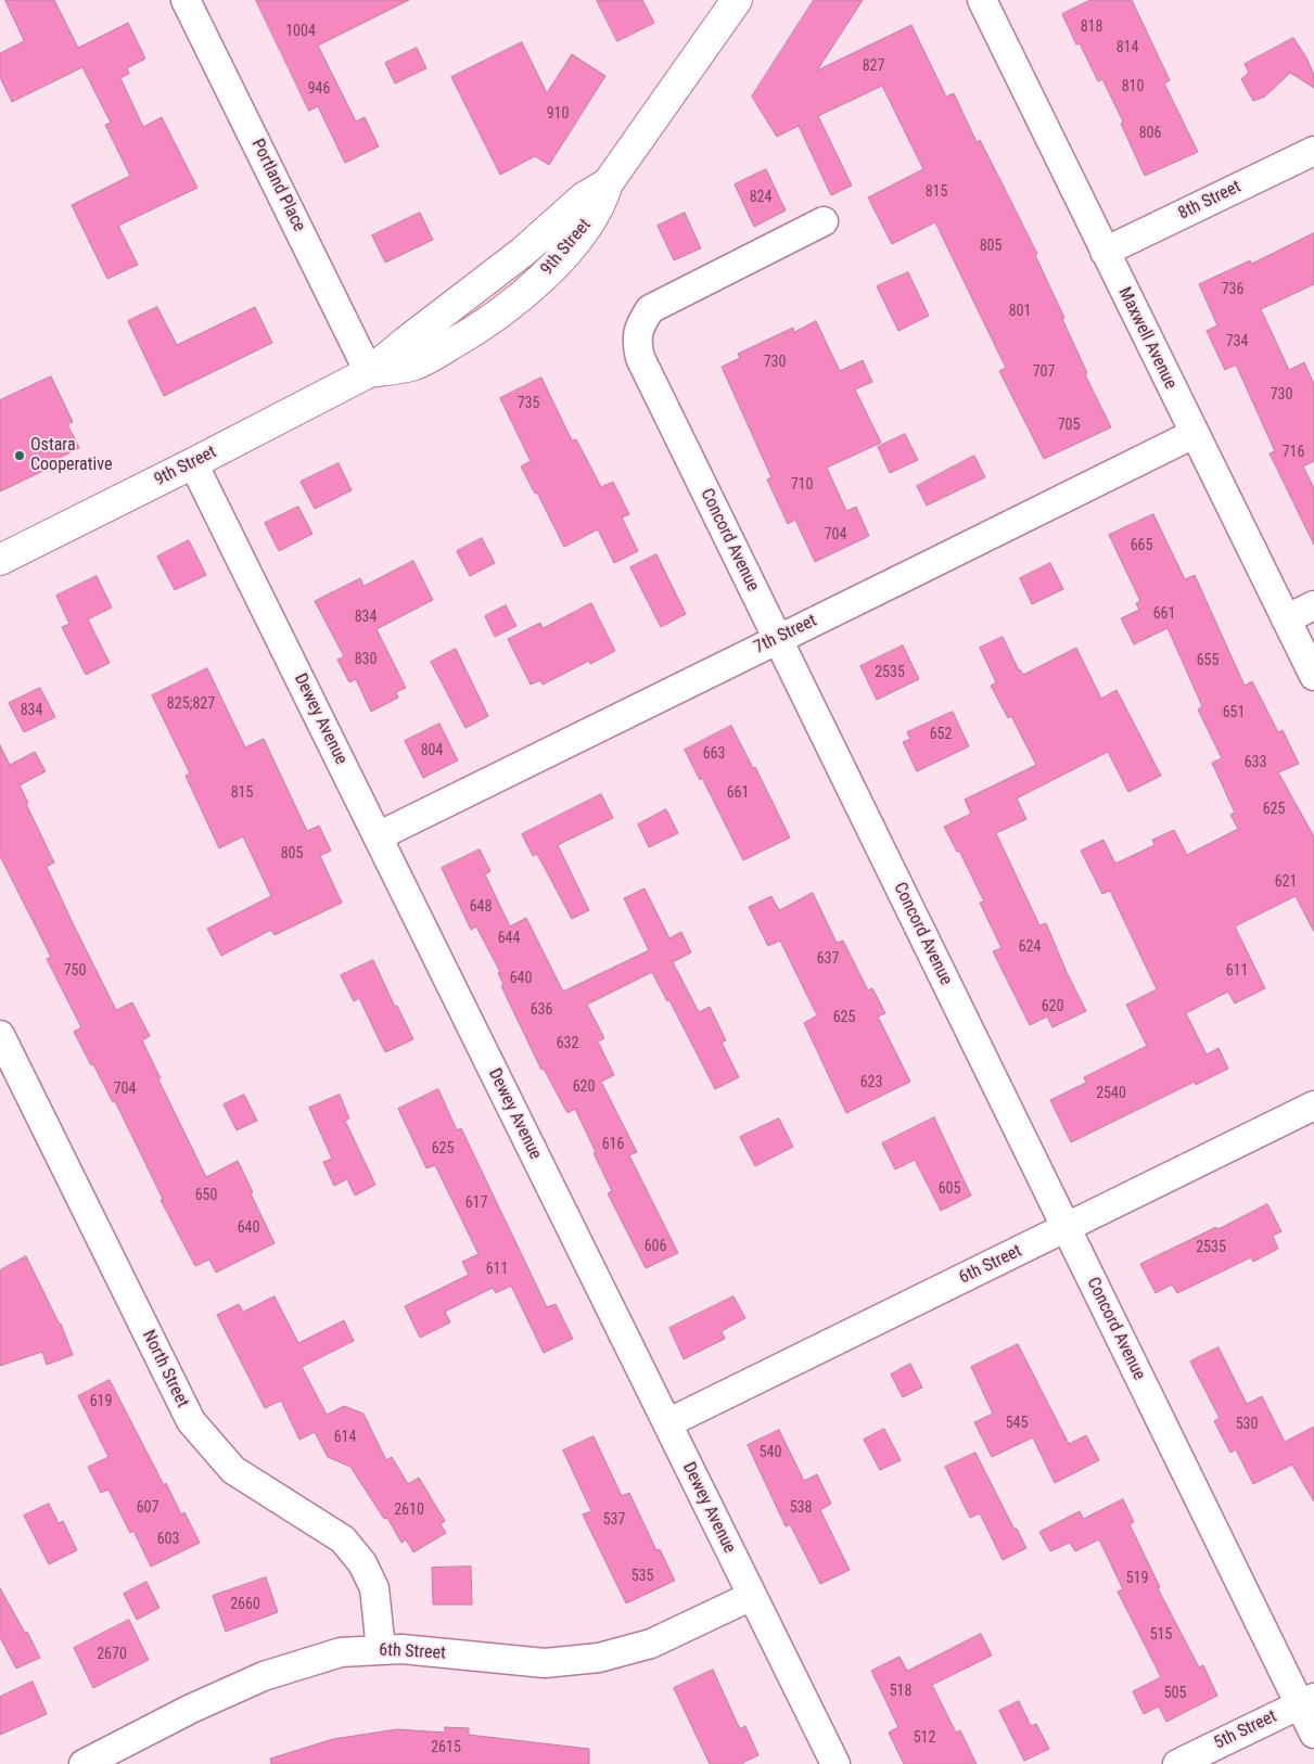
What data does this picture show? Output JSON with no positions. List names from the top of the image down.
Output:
{
  "streets": {
    "street": [
      "Portland Place",
      "8th Street",
      "9th Street",
      "Maxwell Avenue",
      "Concord Avenue",
      "7th Street",
      "Dewey Avenue",
      "6th Street",
      "North Street",
      "5th Street"
    ]
  },
  "crossings": [
    ["Portland Place", "9th Street"],
    ["8th Street", "Maxwell Avenue"],
    ["9th Street", "Dewey Avenue"],
    ["Maxwell Avenue", "7th Street"],
    ["Concord Avenue", "7th Street"],
    ["Concord Avenue", "6th Street"],
    ["Concord Avenue", "5th Street"],
    ["7th Street", "Dewey Avenue"],
    ["Dewey Avenue", "6th Street"],
    ["6th Street", "North Street"]
  ],
  "places": ["Ostara Cooperative"],
  "house_numbers": [
    "818",
    "1004",
    "814",
    "827",
    "810",
    "946",
    "910",
    "806",
    "815",
    "824",
    "805",
    "736",
    "801",
    "734",
    "730",
    "707",
    "730",
    "735",
    "705",
    "716",
    "710",
    "704",
    "665",
    "661",
    "834",
    "830",
    "655",
    "2535",
    "825;827",
    "834",
    "651",
    "652",
    "804",
    "663",
    "633",
    "815",
    "661",
    "625",
    "805",
    "621",
    "648",
    "644",
    "624",
    "637",
    "750",
    "611",
    "640",
    "620",
    "636",
    "625",
    "632",
    "623",
    "620",
    "704",
    "2540",
    "616",
    "625",
    "605",
    "650",
    "617",
    "640",
    "606",
    "2535",
    "611",
    "619",
    "545",
    "530",
    "614",
    "540",
    "607",
    "538",
    "2610",
    "537",
    "603",
    "535",
    "519",
    "2660",
    "515",
    "2670",
    "518",
    "505",
    "512",
    "2615"
  ]
}
